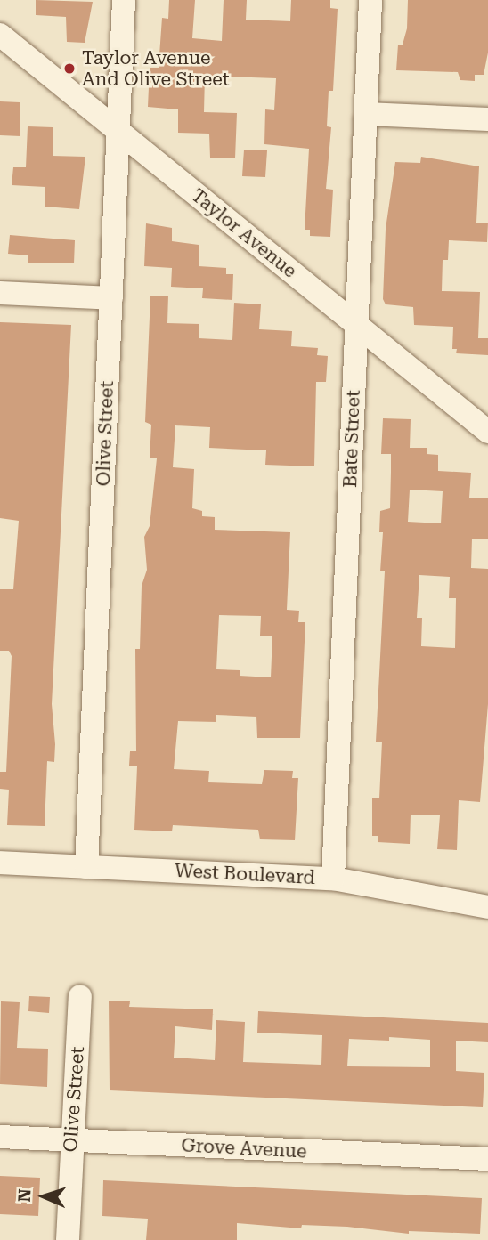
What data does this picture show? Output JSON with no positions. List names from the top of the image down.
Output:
{
  "streets": {
    "street": [
      "Taylor Avenue",
      "Olive Street",
      "Bate Street",
      "West Boulevard",
      "Grove Avenue"
    ]
  },
  "crossings": [
    ["Taylor Avenue", "Olive Street"],
    ["Taylor Avenue", "Bate Street"],
    ["Olive Street", "West Boulevard"],
    ["Olive Street", "Grove Avenue"],
    ["Bate Street", "West Boulevard"]
  ],
  "places": ["Taylor Avenue And Olive Street"],
  "north": "left"
}
